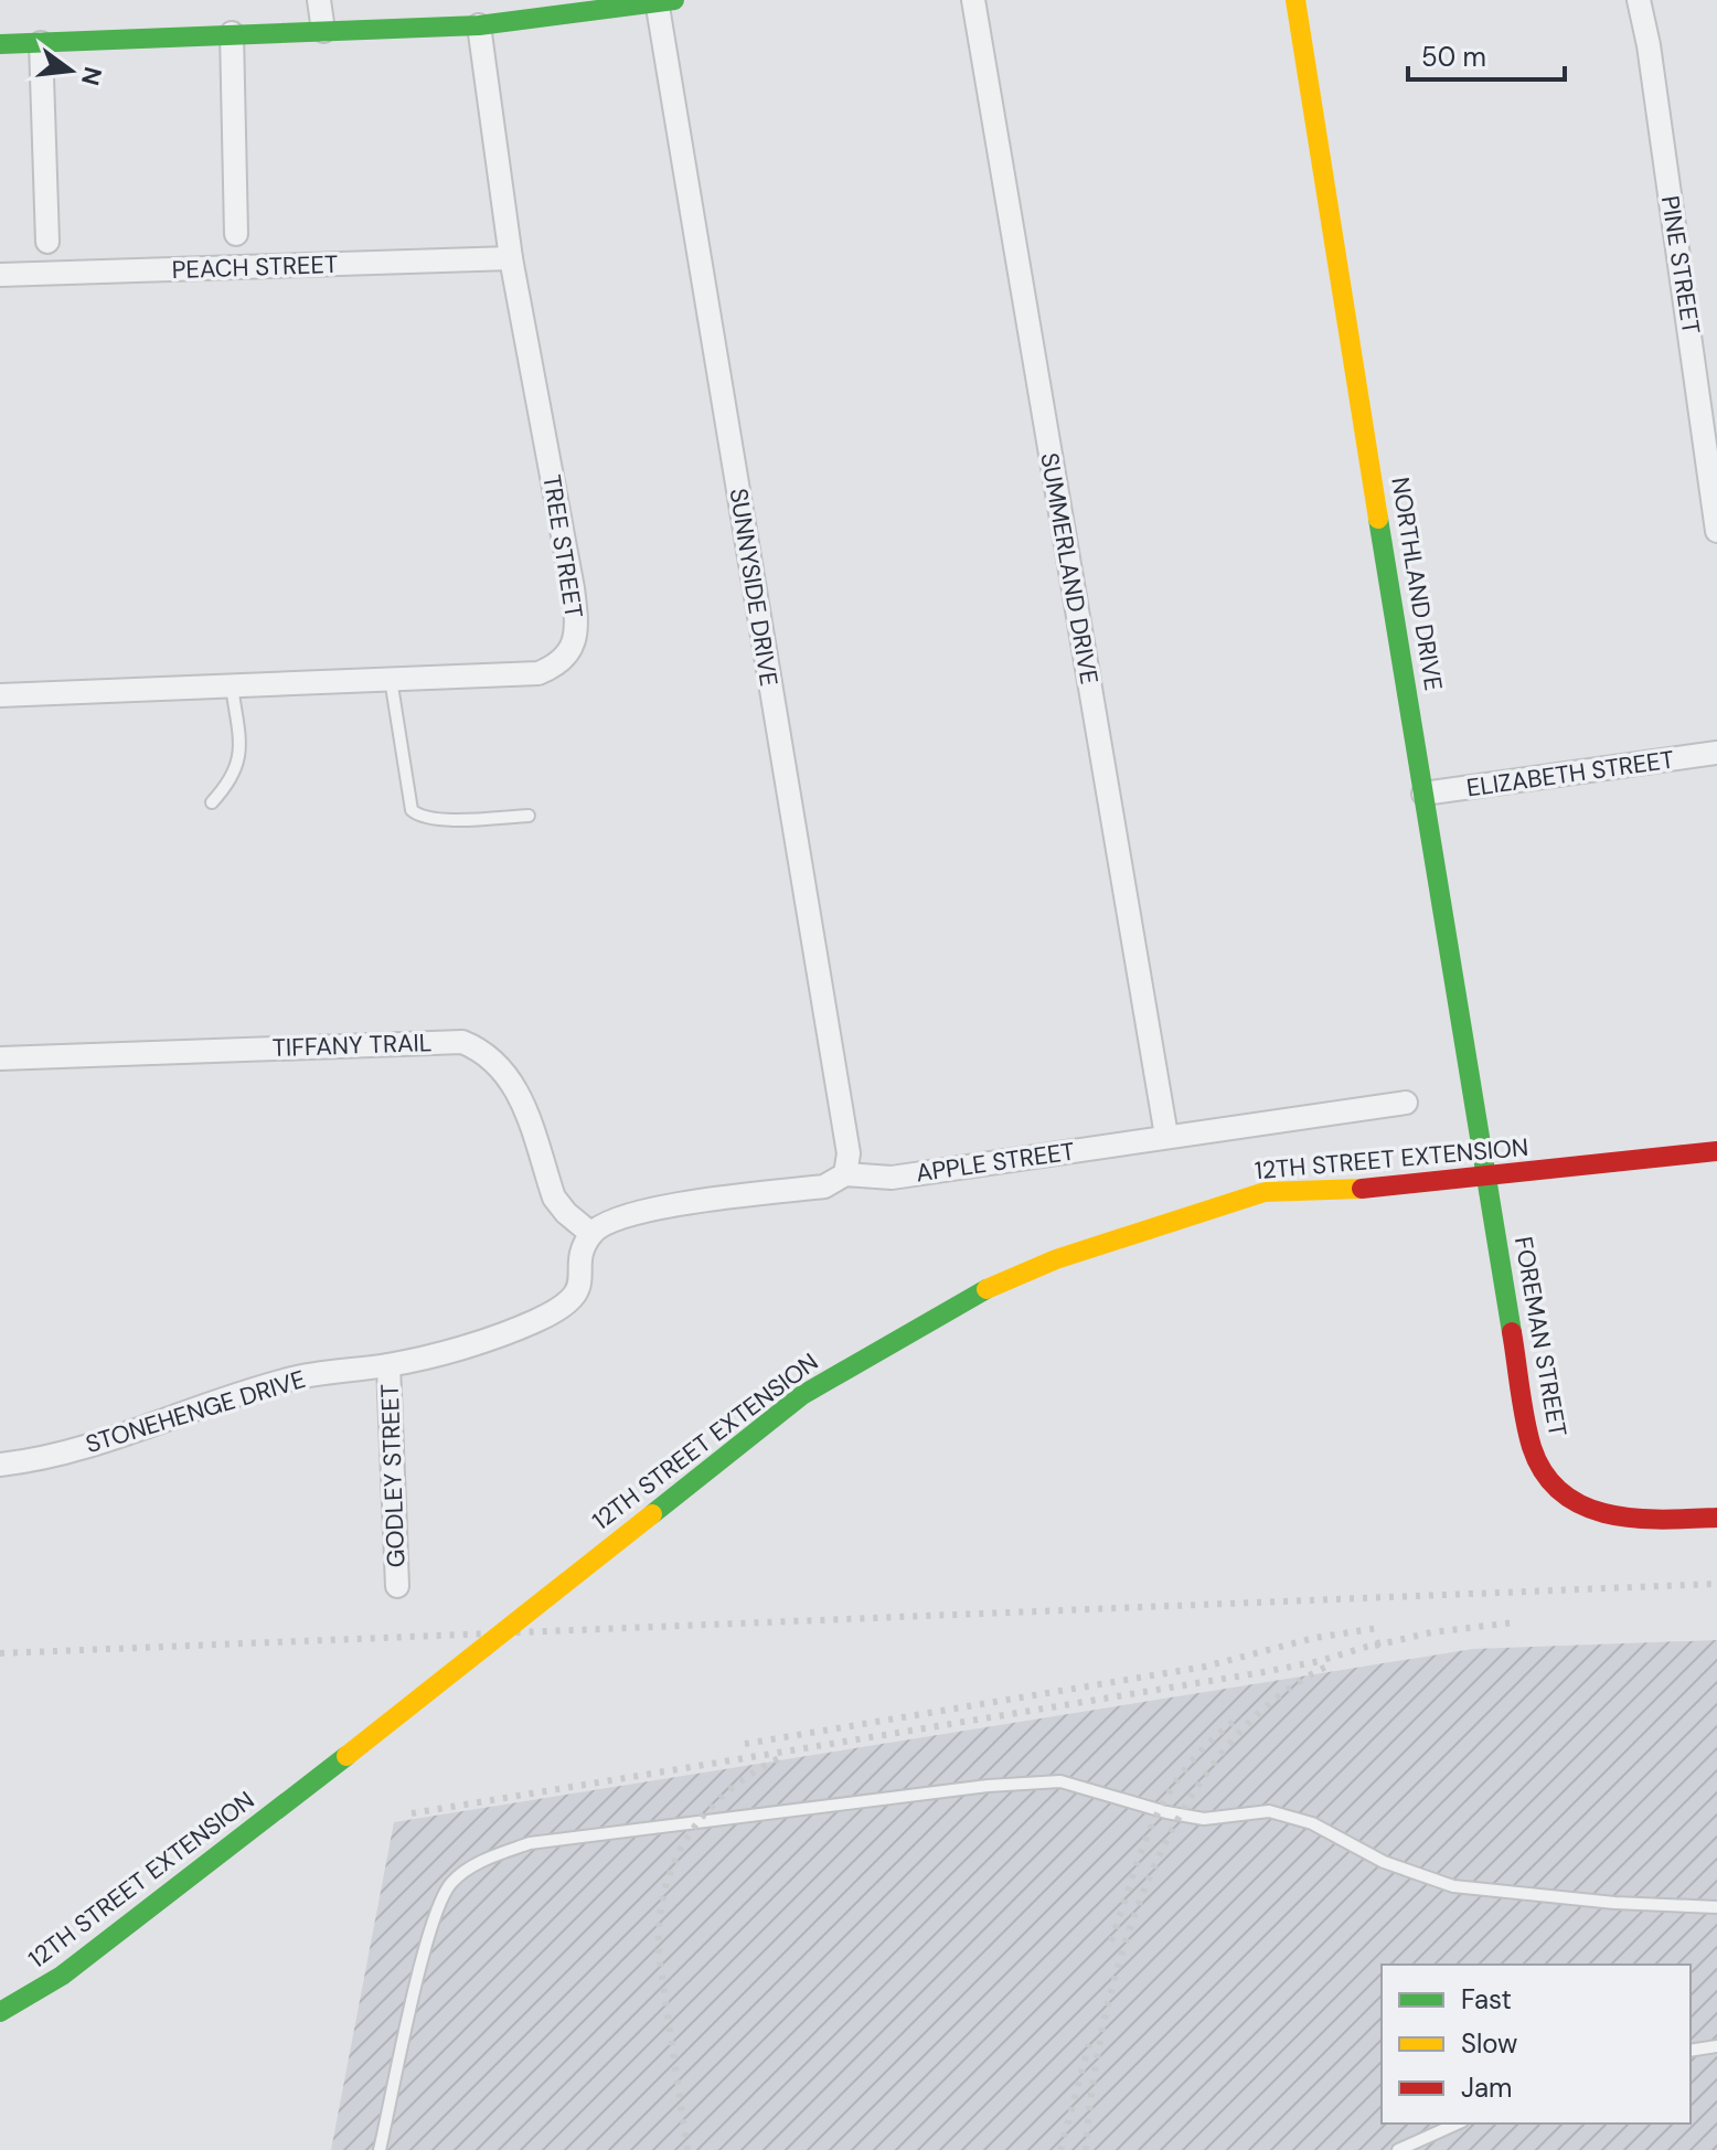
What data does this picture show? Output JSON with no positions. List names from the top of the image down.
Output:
{
  "streets": {
    "street": [
      "PINE STREET",
      "PEACH STREET",
      "TREE STREET",
      "SUMMERLAND DRIVE",
      "NORTHLAND DRIVE",
      "SUNNYSIDE DRIVE",
      "ELIZABETH STREET",
      "TIFFANY TRAIL",
      "12TH STREET EXTENSION",
      "APPLE STREET",
      "FOREMAN STREET",
      "STONEHENGE DRIVE",
      "GODLEY STREET"
    ]
  },
  "crossings": [
    ["PEACH STREET", "TREE STREET"],
    ["SUMMERLAND DRIVE", "APPLE STREET"],
    ["NORTHLAND DRIVE", "ELIZABETH STREET"],
    ["NORTHLAND DRIVE", "12TH STREET EXTENSION"],
    ["NORTHLAND DRIVE", "FOREMAN STREET"],
    ["SUNNYSIDE DRIVE", "APPLE STREET"],
    ["TIFFANY TRAIL", "APPLE STREET"],
    ["TIFFANY TRAIL", "STONEHENGE DRIVE"],
    ["12TH STREET EXTENSION", "FOREMAN STREET"],
    ["APPLE STREET", "STONEHENGE DRIVE"],
    ["STONEHENGE DRIVE", "GODLEY STREET"]
  ],
  "legend": ["Fast", "Slow", "Jam"],
  "scale_bar": "50 m",
  "north": "right"
}
